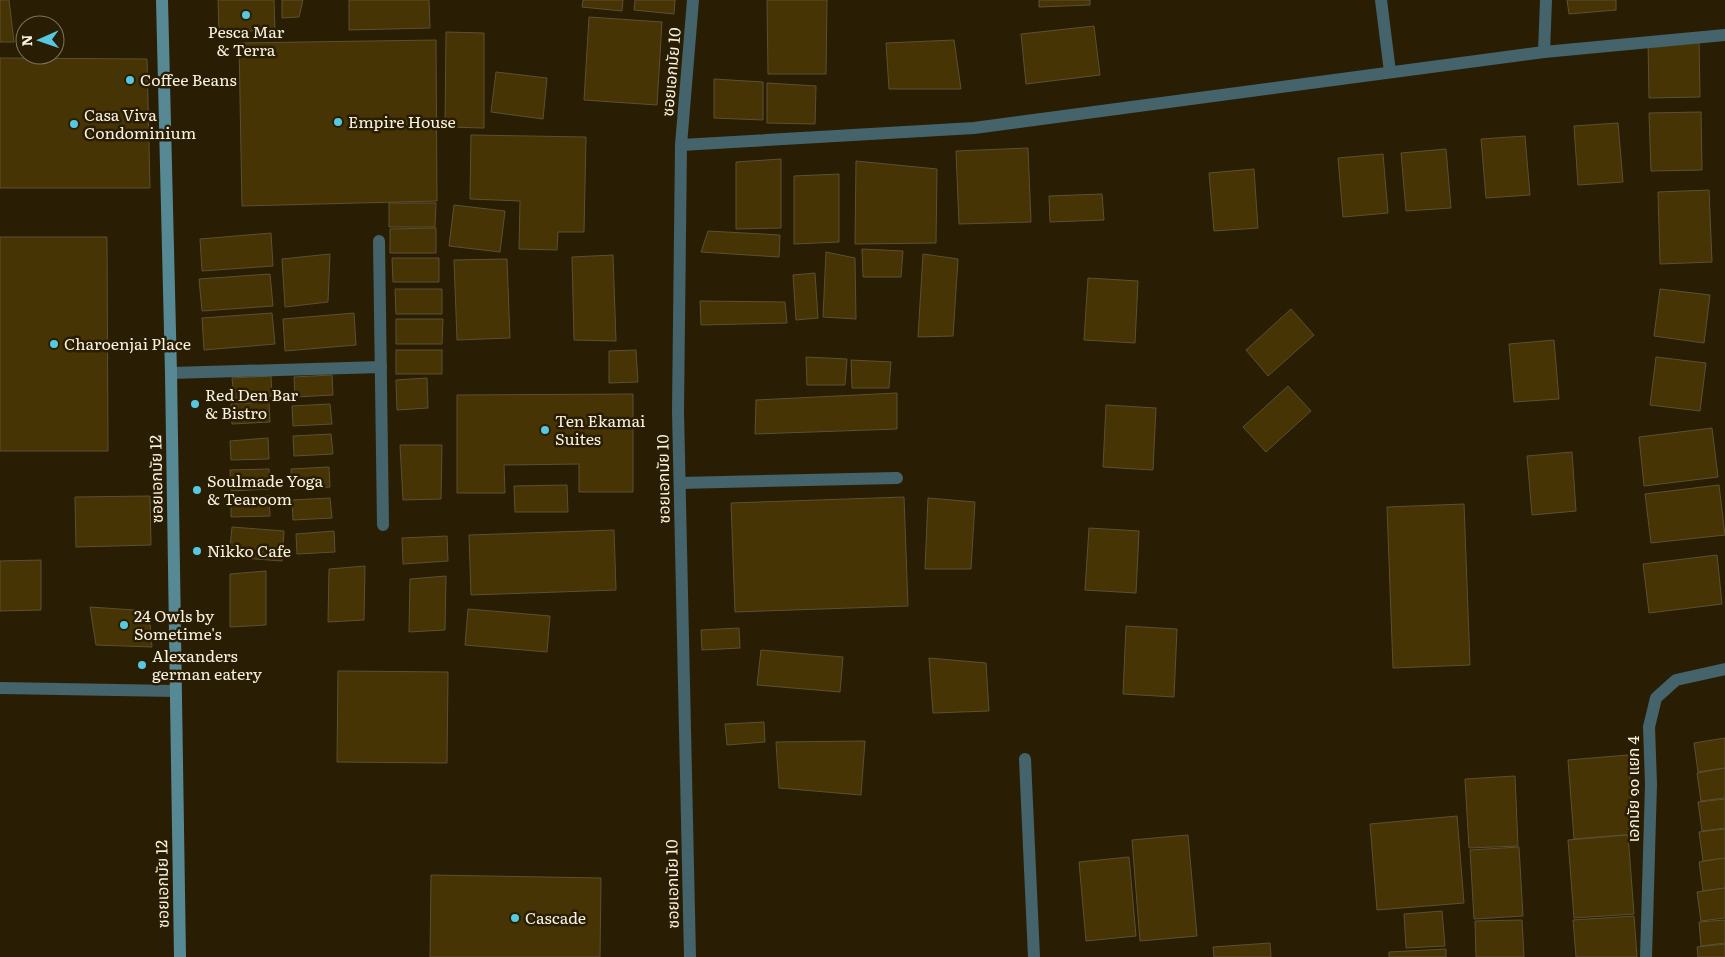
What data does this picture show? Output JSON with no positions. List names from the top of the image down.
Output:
{
  "streets": {
    "street": ["ซอยเอกมัย 10", "ซอยเอกมัย 12", "เอกมัย ๑๐ แยก 4"]
  },
  "places": [
    "Pesca Mar & Terra",
    "Coffee Beans",
    "Empire House",
    "Casa Viva Condominium",
    "Charoenjai Place",
    "Red Den Bar & Bistro",
    "Ten Ekamai Suites",
    "Soulmade Yoga & Tearoom",
    "Nikko Cafe",
    "24 Owls by Sometime's",
    "Alexanders german eatery",
    "Cascade"
  ],
  "north": "left"
}
